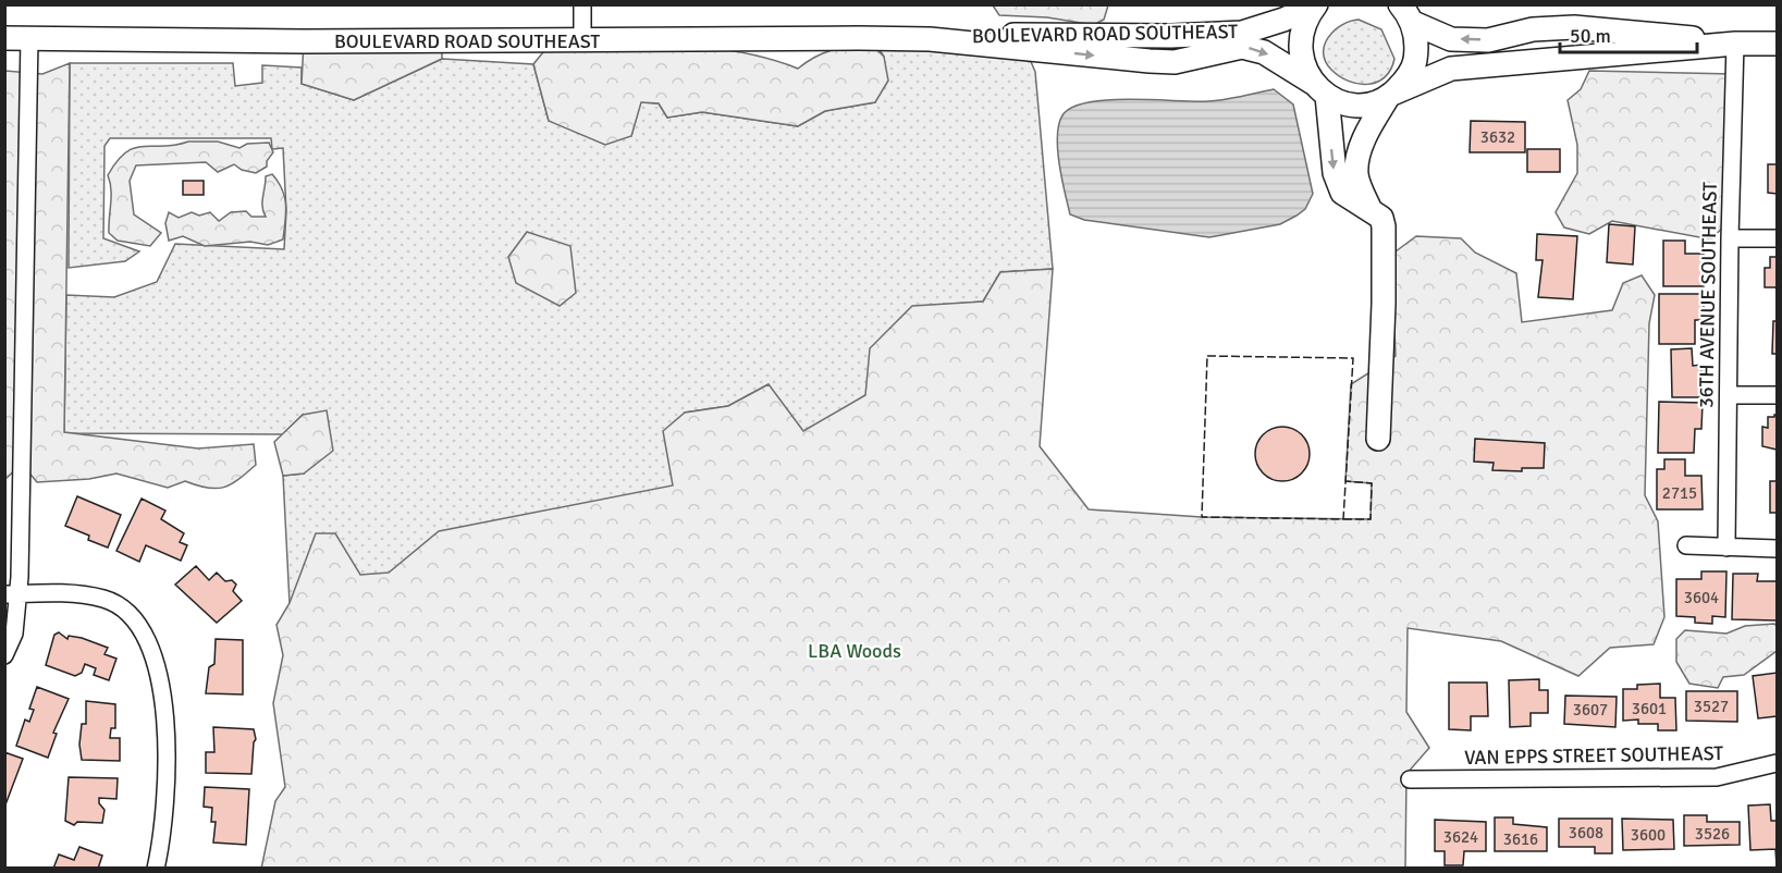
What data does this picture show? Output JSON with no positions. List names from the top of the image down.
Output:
{
  "streets": {
    "street": ["BOULEVARD ROAD SOUTHEAST", "36TH AVENUE SOUTHEAST", "VAN EPPS STREET SOUTHEAST"]
  },
  "parks": ["LBA Woods"],
  "house_numbers": [
    "3632",
    "2715",
    "3604",
    "3527",
    "3601",
    "3607",
    "3608",
    "3526",
    "3600",
    "3624",
    "3616"
  ],
  "scale_bar": "50 m"
}
